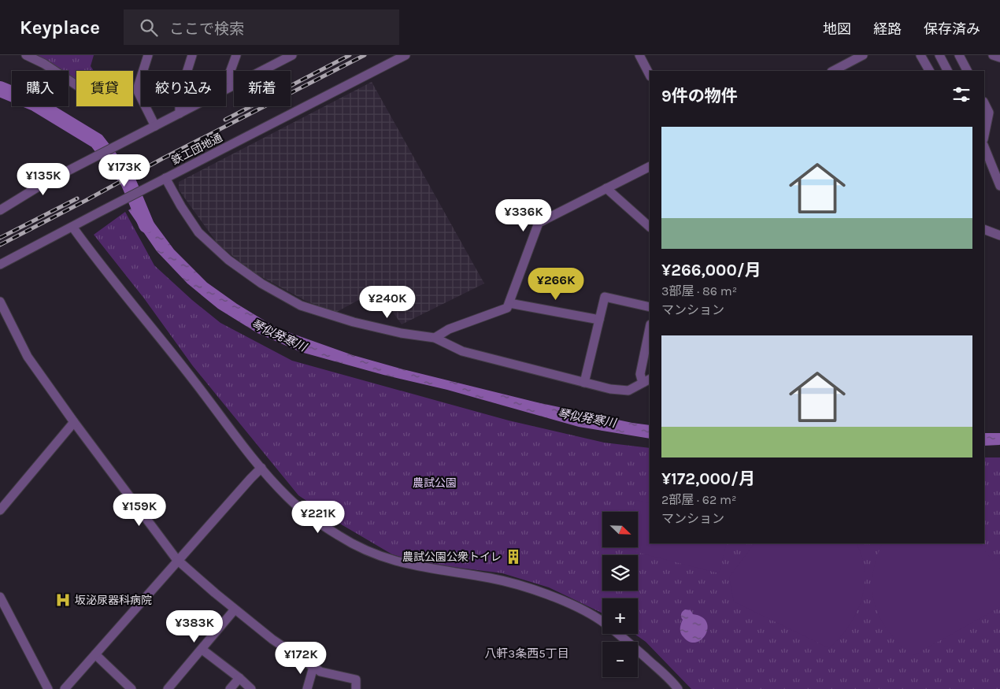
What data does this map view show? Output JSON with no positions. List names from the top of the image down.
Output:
{
  "streets": {
    "street": ["鉄工団地通"]
  },
  "districts": ["八軒3条西5丁目"],
  "water": ["琴似発寒川"],
  "parks": ["農試公園"],
  "places": {
    "building": ["農試公園公衆トイレ"],
    "hospital": ["坂泌尿器科病院"]
  },
  "north": "bottom right",
  "page": {
    "header": "Keyplace",
    "search": "ここで検索",
    "nav": ["地図", "経路", "保存済み"],
    "chip": [
      "購入",
      "賃貸",
      "絞り込み",
      "新着"
    ],
    "heading": "9件の物件",
    "list": [
      {
        "name": "¥266,000/月",
        "note": "3部屋 · 86 m² · マンション"
      },
      {
        "name": "¥172,000/月",
        "note": "2部屋 · 62 m² · マンション"
      }
    ],
    "price": [
      "¥173K",
      "¥135K",
      "¥336K",
      "¥266K",
      "¥240K",
      "¥159K",
      "¥221K",
      "¥383K",
      "¥172K"
    ],
    "map_buttons": ["+", "−"]
  }
}
